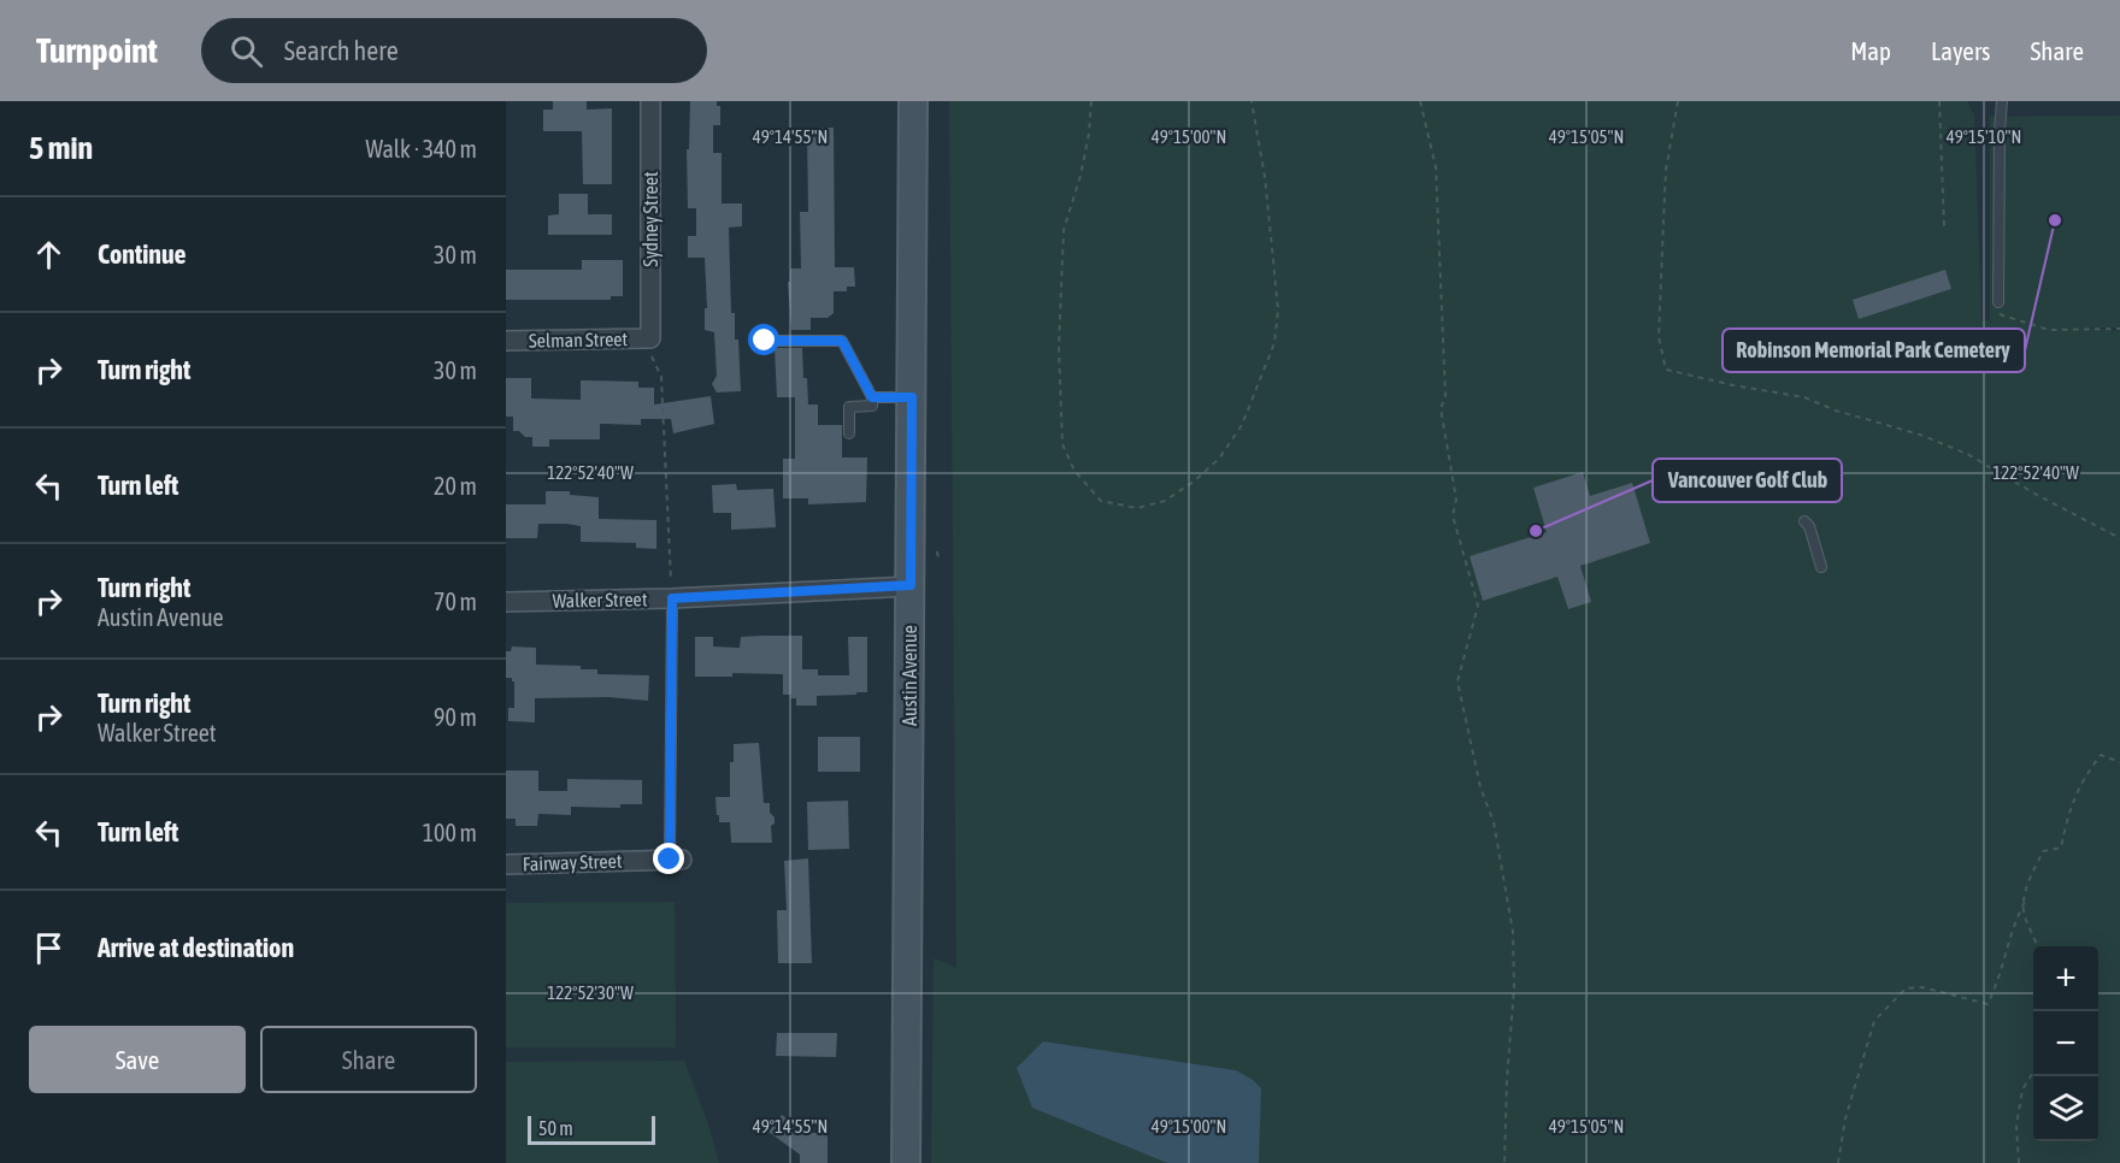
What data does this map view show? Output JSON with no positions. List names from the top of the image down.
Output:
{
  "streets": {
    "main road": ["Austin Avenue"],
    "street": [
      "Sydney Street",
      "Selman Street",
      "Walker Street",
      "Fairway Street"
    ]
  },
  "crossings": [
    ["Sydney Street", "Selman Street"],
    ["Walker Street", "Austin Avenue"]
  ],
  "places": ["Robinson Memorial Park Cemetery", "Vancouver Golf Club"],
  "scale_bar": "50 m",
  "page": {
    "header": "Turnpoint",
    "search": "Search here",
    "nav": ["Map", "Layers", "Share"],
    "heading": ["5 min", "Walk · 340 m"],
    "list": [
      ["Continue", "30 m"],
      ["Turn right", "30 m"],
      ["Turn left", "20 m"],
      ["Turn right", "Austin Avenue", "70 m"],
      ["Turn right", "Walker Street", "90 m"],
      ["Turn left", "100 m"],
      "Arrive at destination"
    ],
    "map_buttons": ["+", "−"],
    "buttons": ["Save", "Share"],
    "scale": "50 m"
  },
  "coordinates": [
    "49°14'55\"N",
    "49°15'00\"N",
    "49°15'05\"N",
    "49°15'10\"N",
    "122°52'40\"W",
    "122°52'30\"W"
  ]
}
